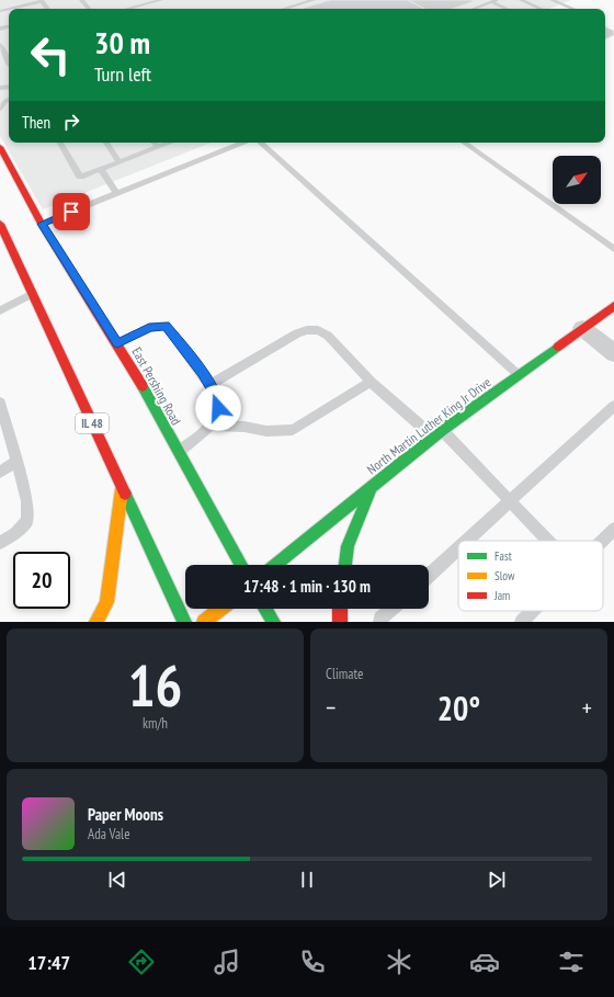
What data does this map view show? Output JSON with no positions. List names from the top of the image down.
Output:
{
  "streets": {
    "main road": ["East Pershing Road", "IL 48", "North Martin Luther King Jr Drive"]
  },
  "legend": ["Fast", "Slow", "Jam"],
  "north": "top right",
  "page": {
    "turn": ["30 m", "Turn left"],
    "then": "Then",
    "limit": "20",
    "trip": "17:48 · 1 min · 130 m",
    "tile": [
      ["16", "km/h"],
      "Climate"
    ],
    "heat": ["−", "20°", "+"],
    "song": ["Paper Moons", "Ada Vale"],
    "tabs": "17:47"
  }
}
